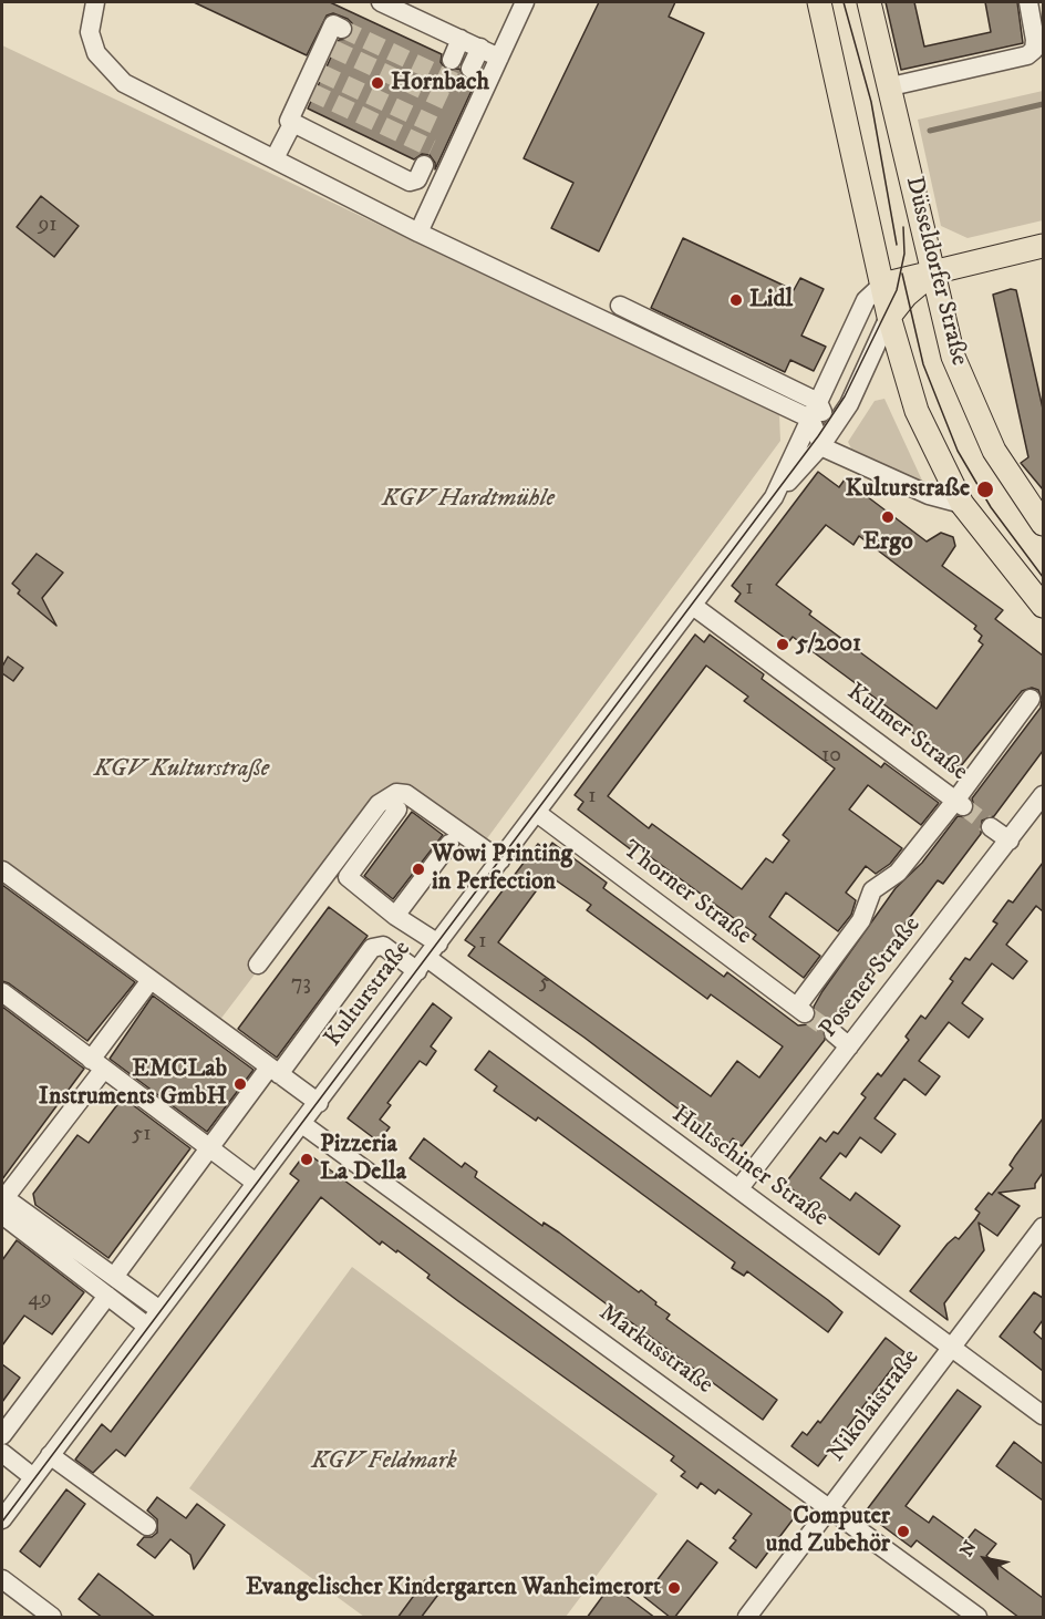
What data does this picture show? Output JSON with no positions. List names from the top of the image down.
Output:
{
  "streets": {
    "main road": ["Düsseldorfer Straße"],
    "street": [
      "Kulmer Straße",
      "Thorner Straße",
      "Posener Straße",
      "Kulturstraße",
      "Hultschiner Straße",
      "Markusstraße",
      "Nikolaistraße"
    ]
  },
  "crossings": [
    ["Kulmer Straße", "Thorner Straße"],
    ["Kulmer Straße", "Kulturstraße"],
    ["Thorner Straße", "Kulturstraße"],
    ["Posener Straße", "Hultschiner Straße"],
    ["Kulturstraße", "Hultschiner Straße"],
    ["Kulturstraße", "Markusstraße"],
    ["Hultschiner Straße", "Nikolaistraße"],
    ["Markusstraße", "Nikolaistraße"]
  ],
  "parks": ["KGV Hardtmühle", "KGV Kulturstraße", "KGV Feldmark"],
  "places": [
    "Hornbach",
    "Lidl",
    "Kulturstraße",
    "Ergo",
    "5/2001",
    "Wowi Printing in Perfection",
    "EMCLab Instruments GmbH",
    "Pizzeria La Della",
    "Computer und Zubehör",
    "Evangelischer Kindergarten Wanheimerort"
  ],
  "house_numbers": [
    "91",
    "1",
    "10",
    "1",
    "1",
    "5",
    "73",
    "51",
    "49"
  ],
  "north": "top left"
}
